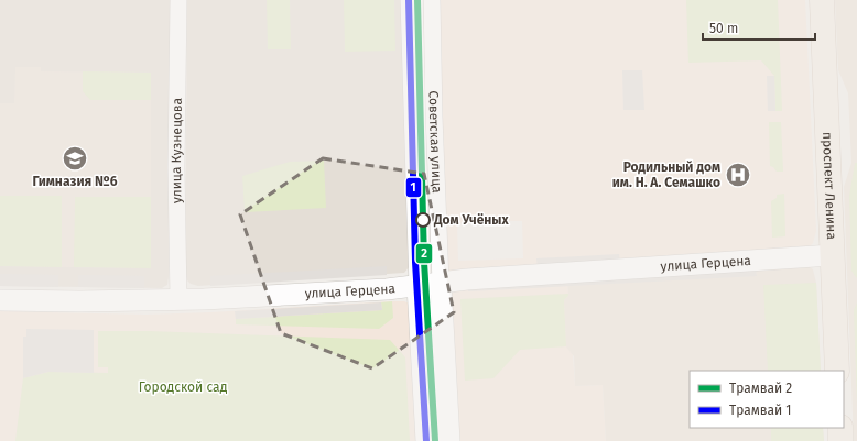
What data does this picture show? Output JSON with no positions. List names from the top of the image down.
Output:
{
  "streets": {
    "main road": ["проспект Ленина"],
    "street": ["Советская улица", "улица Кузнецова", "улица Герцена"]
  },
  "crossings": [
    ["Советская улица", "улица Герцена"],
    ["улица Кузнецова", "улица Герцена"],
    ["проспект Ленина", "улица Герцена"]
  ],
  "parks": ["Городской сад"],
  "places": {
    "school or university": ["Гимназия №6"],
    "hospital": ["Родильный дом им. Н. А. Семашко"],
    "other": ["Дом Учёных"]
  },
  "lines": ["tram line 2", "tram line 1"],
  "legend": ["Трамвай 2", "Трамвай 1"],
  "scale_bar": "50 m"
}
